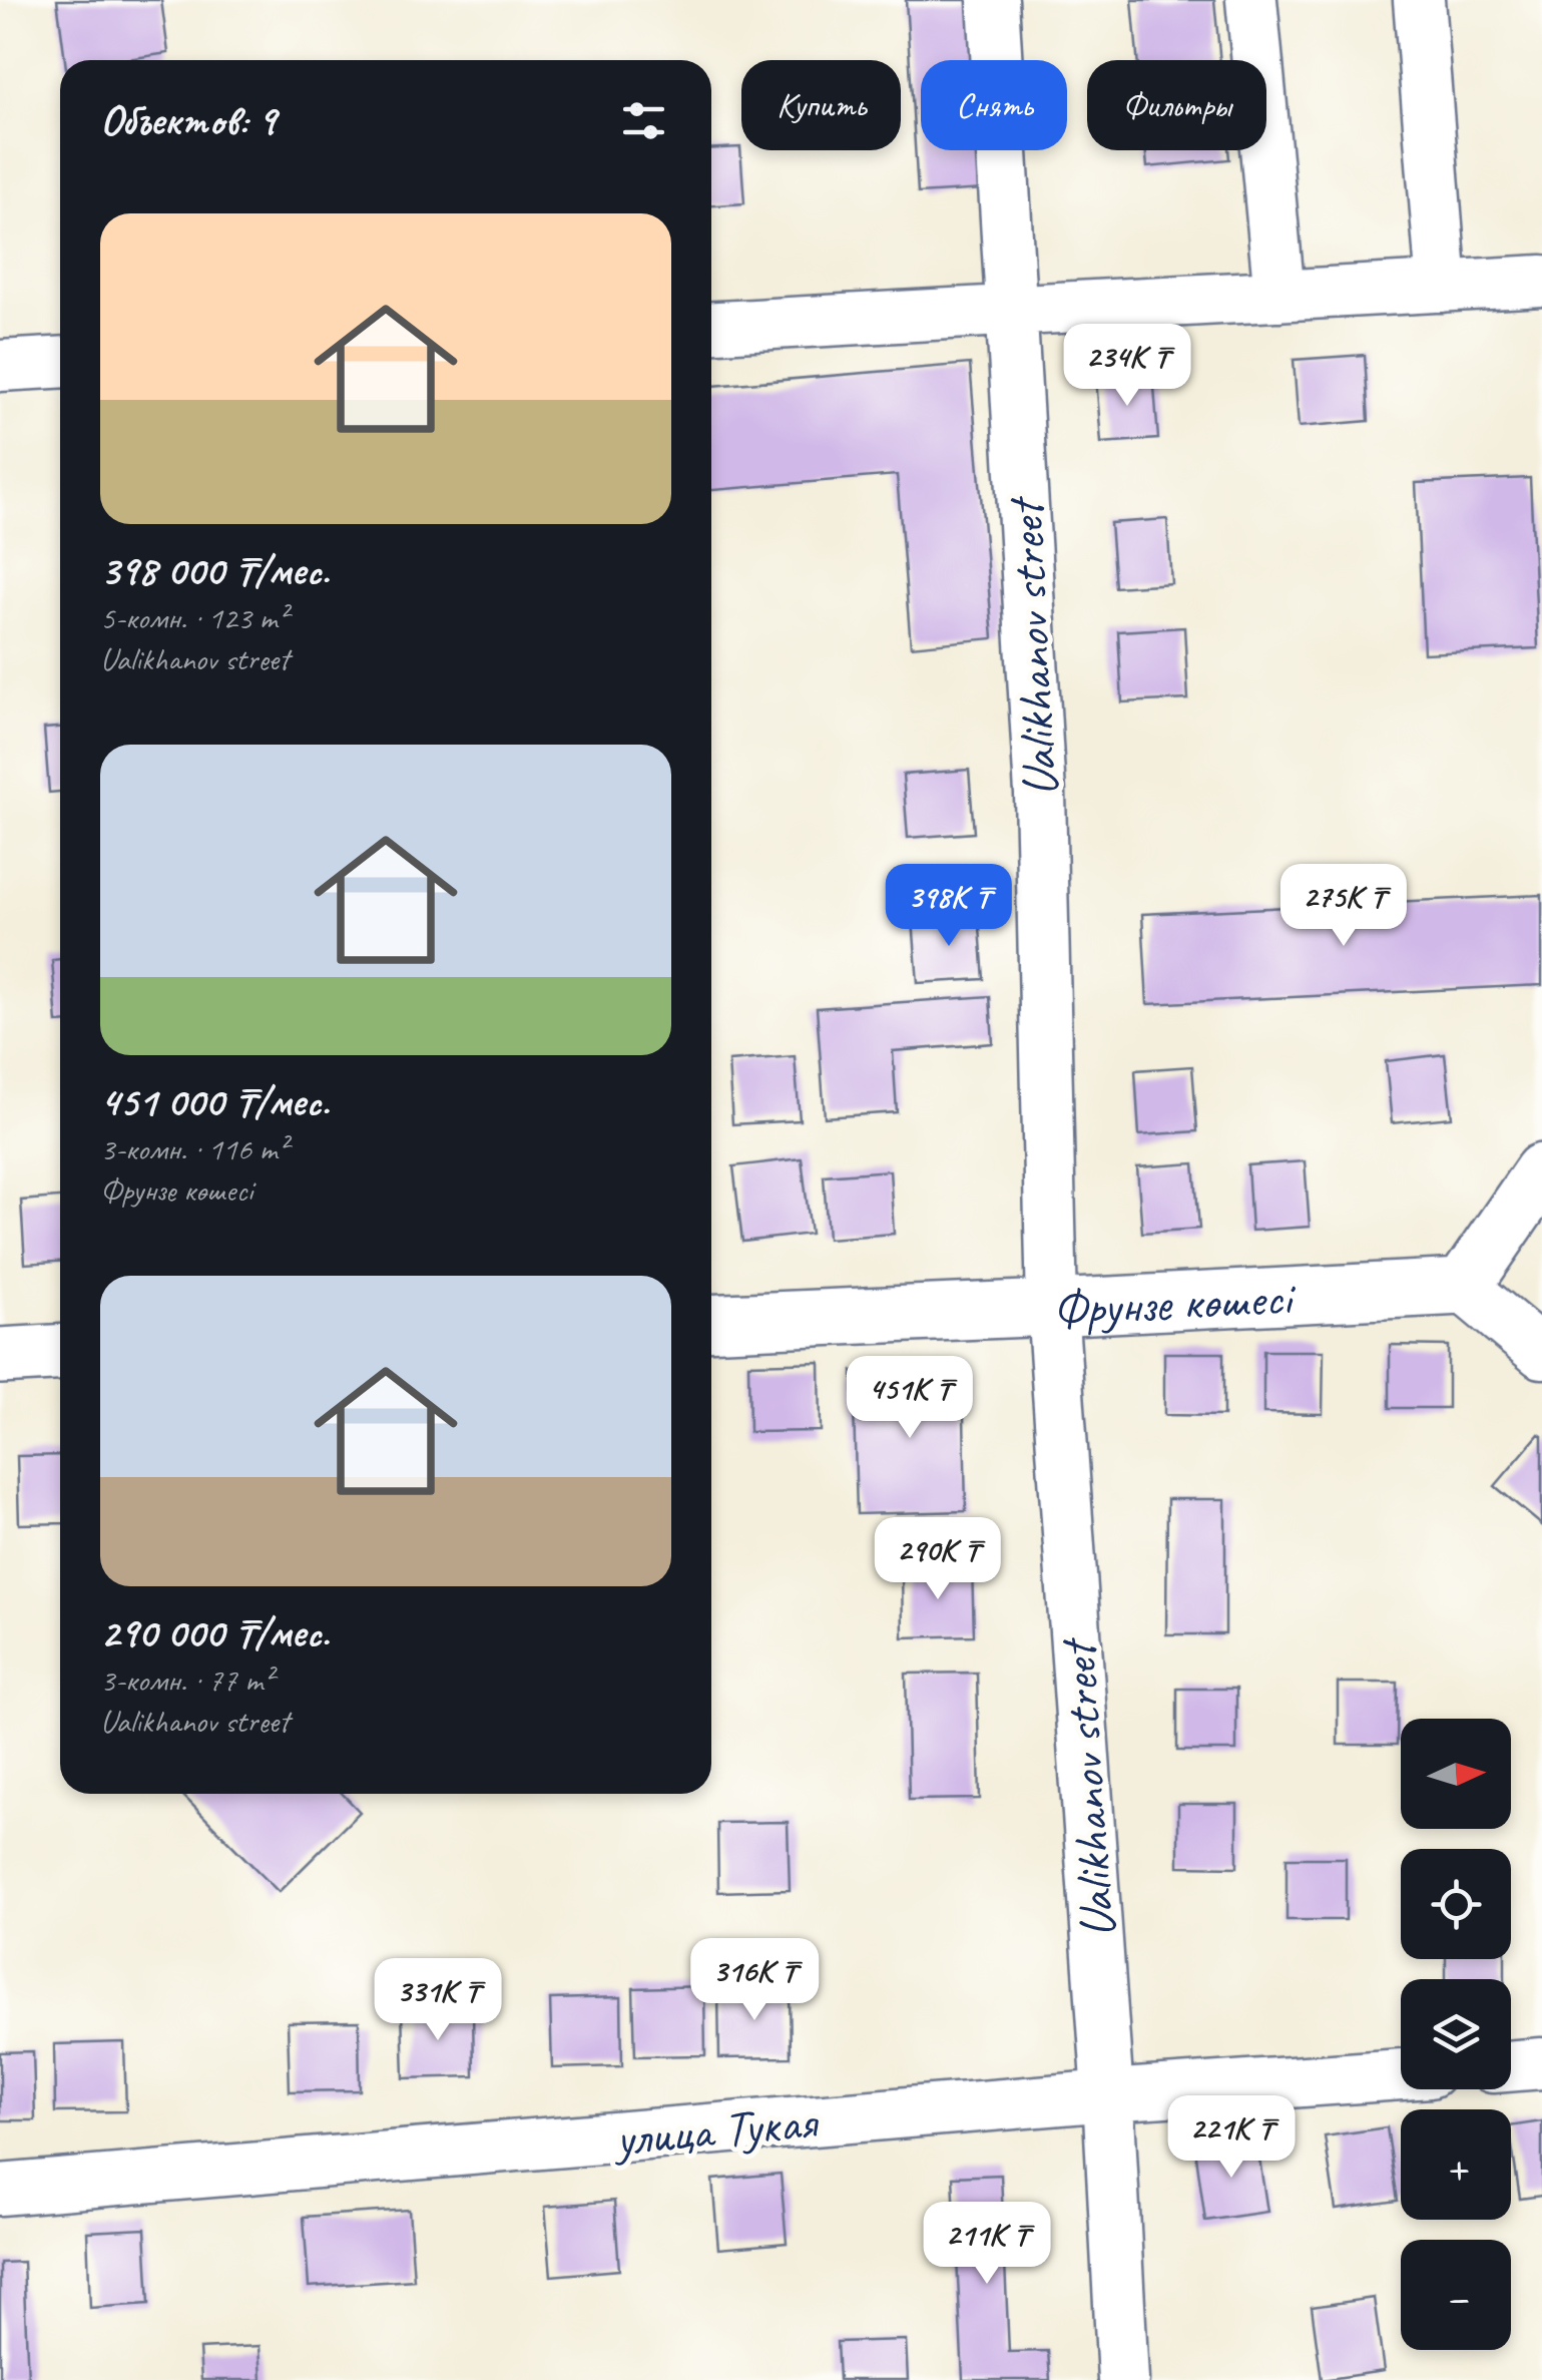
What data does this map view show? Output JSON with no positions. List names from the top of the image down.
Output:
{
  "streets": {
    "main road": ["Фрунзе көшесі"],
    "street": ["Ualikhanov street", "улица Тукая"]
  },
  "crossings": [
    ["Ualikhanov street", "Фрунзе көшесі"],
    ["Ualikhanov street", "улица Тукая"]
  ],
  "north": "right",
  "page": {
    "chip": ["Купить", "Снять", "Фильтры"],
    "heading": "Объектов: 9",
    "list": [
      {
        "name": "398 000 ₸/мес.",
        "note": "5-комн. · 123 m² · Ualikhanov street"
      },
      {
        "name": "451 000 ₸/мес.",
        "note": "3-комн. · 116 m² · Фрунзе көшесі"
      },
      {
        "name": "290 000 ₸/мес.",
        "note": "3-комн. · 77 m² · Ualikhanov street"
      }
    ],
    "price": [
      "234K ₸",
      "398K ₸",
      "275K ₸",
      "451K ₸",
      "290K ₸",
      "316K ₸",
      "331K ₸",
      "221K ₸",
      "211K ₸"
    ],
    "map_buttons": ["+", "−"]
  }
}
